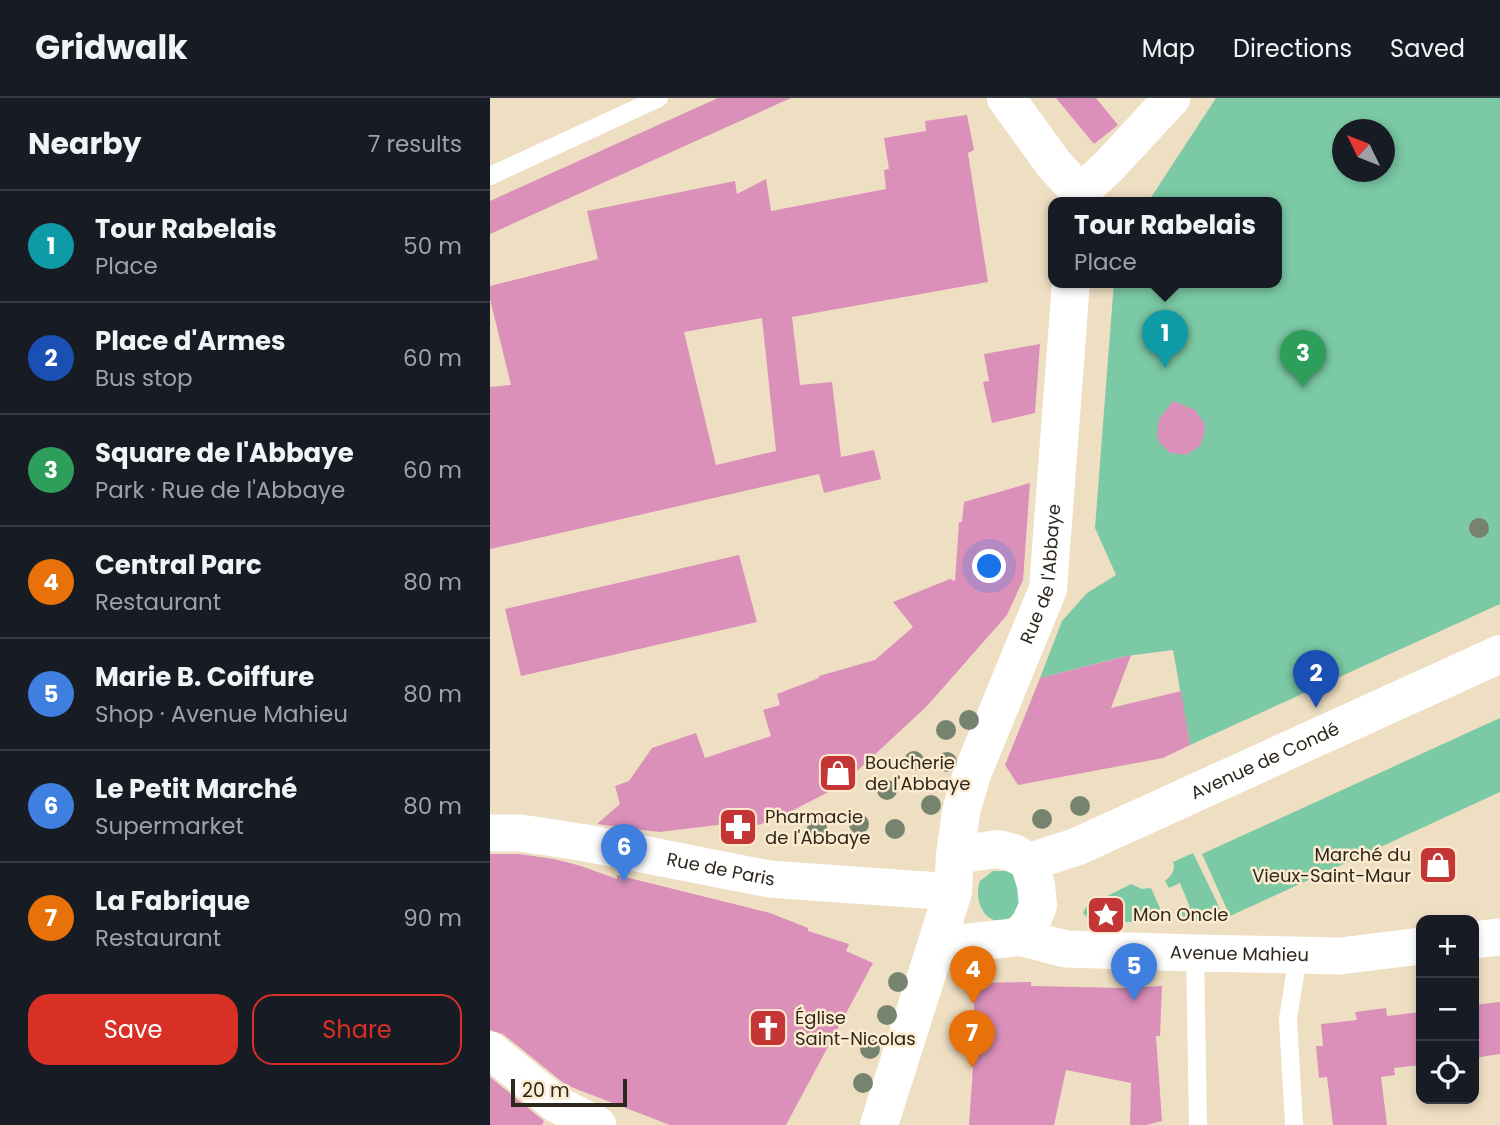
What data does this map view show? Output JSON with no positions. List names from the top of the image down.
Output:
{
  "streets": {
    "street": [
      "Rue de l'Abbaye",
      "Avenue de Condé",
      "Rue de Paris",
      "Avenue Mahieu"
    ]
  },
  "crossings": [
    ["Rue de l'Abbaye", "Rue de Paris"]
  ],
  "places": {
    "shop": ["Boucherie de l'Abbaye", "Marché du Vieux-Saint-Maur"],
    "pharmacy": ["Pharmacie de l'Abbaye"],
    "place": ["Mon Oncle"],
    "church": ["Église Saint-Nicolas"]
  },
  "scale_bar": "20 m",
  "north": "top left",
  "page": {
    "header": "Gridwalk",
    "nav": ["Map", "Directions", "Saved"],
    "heading": ["Nearby", "7 results"],
    "list": [
      {
        "mark": "1",
        "name": "Tour Rabelais",
        "note": "Place",
        "value": "50 m"
      },
      {
        "mark": "2",
        "name": "Place d'Armes",
        "note": "Bus stop",
        "value": "60 m"
      },
      {
        "mark": "3",
        "name": "Square de l'Abbaye",
        "note": "Park · Rue de l'Abbaye",
        "value": "60 m"
      },
      {
        "mark": "4",
        "name": "Central Parc",
        "note": "Restaurant",
        "value": "80 m"
      },
      {
        "mark": "5",
        "name": "Marie B. Coiffure",
        "note": "Shop · Avenue Mahieu",
        "value": "80 m"
      },
      {
        "mark": "6",
        "name": "Le Petit Marché",
        "note": "Supermarket",
        "value": "80 m"
      },
      {
        "mark": "7",
        "name": "La Fabrique",
        "note": "Restaurant",
        "value": "90 m"
      }
    ],
    "popup": ["Tour Rabelais", "Place"],
    "pins": [
      "1",
      "3",
      "2",
      "6",
      "5",
      "4",
      "7"
    ],
    "map_buttons": ["+", "−"],
    "buttons": ["Save", "Share"],
    "scale": "20 m"
  }
}
